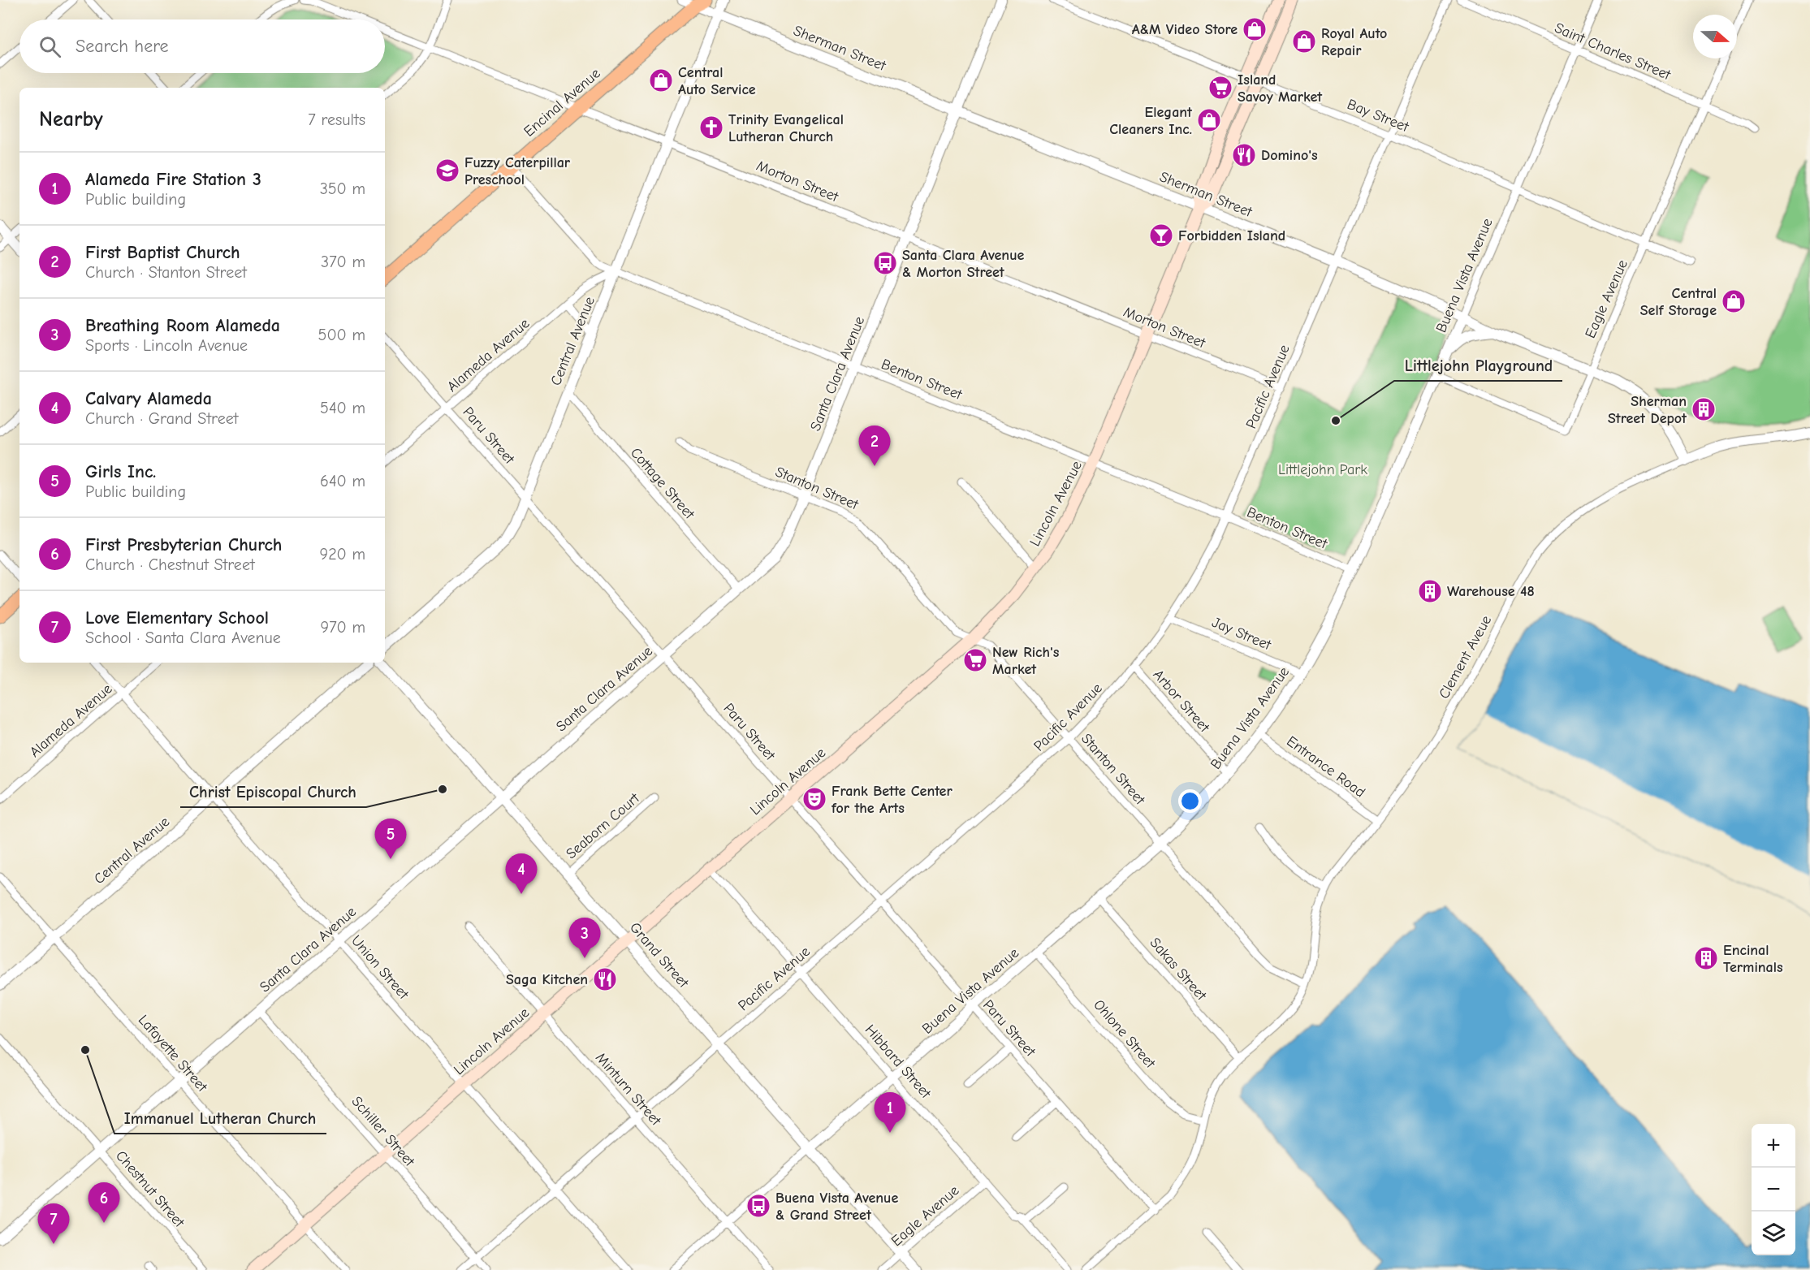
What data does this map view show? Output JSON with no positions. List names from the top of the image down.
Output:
{
  "streets": {
    "main road": ["Encinal Avenue", "Lincoln Avenue"],
    "street": [
      "Sherman Street",
      "Saint Charles Street",
      "Bay Street",
      "Morton Street",
      "Buena Vista Avenue",
      "Eagle Avenue",
      "Central Avenue",
      "Alameda Avenue",
      "Santa Clara Avenue",
      "Benton Street",
      "Pacific Avenue",
      "Paru Street",
      "Cottage Street",
      "Stanton Street",
      "Jay Street",
      "Clement Aveue",
      "Arbor Street",
      "Entrance Road",
      "Seaborn Court",
      "Grand Street",
      "Union Street",
      "Sakas Street",
      "Ohlone Street",
      "Lafayette Street",
      "Hibbard Street",
      "Minturn Street",
      "Schiller Street",
      "Chestnut Street"
    ]
  },
  "crossings": [
    ["Sherman Street", "Encinal Avenue"],
    ["Sherman Street", "Buena Vista Avenue"],
    ["Sherman Street", "Eagle Avenue"],
    ["Sherman Street", "Central Avenue"],
    ["Sherman Street", "Santa Clara Avenue"],
    ["Sherman Street", "Pacific Avenue"],
    ["Sherman Street", "Lincoln Avenue"],
    ["Sherman Street", "Clement Aveue"],
    ["Saint Charles Street", "Buena Vista Avenue"],
    ["Saint Charles Street", "Eagle Avenue"],
    ["Encinal Avenue", "Morton Street"],
    ["Encinal Avenue", "Benton Street"],
    ["Bay Street", "Buena Vista Avenue"],
    ["Bay Street", "Eagle Avenue"],
    ["Bay Street", "Pacific Avenue"],
    ["Bay Street", "Lincoln Avenue"],
    ["Morton Street", "Central Avenue"],
    ["Morton Street", "Santa Clara Avenue"],
    ["Morton Street", "Pacific Avenue"],
    ["Morton Street", "Lincoln Avenue"],
    ["Buena Vista Avenue", "Eagle Avenue"],
    ["Buena Vista Avenue", "Benton Street"],
    ["Buena Vista Avenue", "Paru Street"],
    ["Buena Vista Avenue", "Stanton Street"],
    ["Buena Vista Avenue", "Jay Street"],
    ["Buena Vista Avenue", "Arbor Street"],
    ["Buena Vista Avenue", "Entrance Road"],
    ["Buena Vista Avenue", "Grand Street"],
    ["Buena Vista Avenue", "Sakas Street"],
    ["Buena Vista Avenue", "Ohlone Street"],
    ["Buena Vista Avenue", "Hibbard Street"],
    ["Buena Vista Avenue", "Minturn Street"],
    ["Eagle Avenue", "Grand Street"],
    ["Eagle Avenue", "Hibbard Street"],
    ["Central Avenue", "Alameda Avenue"],
    ["Central Avenue", "Benton Street"],
    ["Central Avenue", "Paru Street"],
    ["Central Avenue", "Cottage Street"],
    ["Central Avenue", "Union Street"],
    ["Central Avenue", "Lafayette Street"],
    ["Alameda Avenue", "Benton Street"],
    ["Alameda Avenue", "Paru Street"],
    ["Alameda Avenue", "Union Street"],
    ["Santa Clara Avenue", "Benton Street"],
    ["Santa Clara Avenue", "Paru Street"],
    ["Santa Clara Avenue", "Cottage Street"],
    ["Santa Clara Avenue", "Stanton Street"],
    ["Santa Clara Avenue", "Grand Street"],
    ["Santa Clara Avenue", "Union Street"],
    ["Santa Clara Avenue", "Lafayette Street"],
    ["Santa Clara Avenue", "Schiller Street"],
    ["Santa Clara Avenue", "Chestnut Street"],
    ["Benton Street", "Pacific Avenue"],
    ["Benton Street", "Lincoln Avenue"],
    ["Pacific Avenue", "Paru Street"],
    ["Pacific Avenue", "Stanton Street"],
    ["Pacific Avenue", "Jay Street"],
    ["Pacific Avenue", "Arbor Street"],
    ["Pacific Avenue", "Grand Street"],
    ["Pacific Avenue", "Union Street"],
    ["Pacific Avenue", "Hibbard Street"],
    ["Pacific Avenue", "Minturn Street"],
    ["Pacific Avenue", "Schiller Street"],
    ["Paru Street", "Lincoln Avenue"],
    ["Paru Street", "Clement Aveue"],
    ["Stanton Street", "Lincoln Avenue"],
    ["Stanton Street", "Clement Aveue"],
    ["Lincoln Avenue", "Grand Street"],
    ["Lincoln Avenue", "Union Street"],
    ["Lincoln Avenue", "Lafayette Street"],
    ["Lincoln Avenue", "Hibbard Street"],
    ["Lincoln Avenue", "Minturn Street"],
    ["Lincoln Avenue", "Schiller Street"],
    ["Clement Aveue", "Entrance Road"],
    ["Clement Aveue", "Sakas Street"],
    ["Clement Aveue", "Ohlone Street"],
    ["Seaborn Court", "Grand Street"]
  ],
  "parks": ["Littlejohn Park"],
  "places": {
    "shop": [
      "A&M Video Store",
      "Royal Auto Repair",
      "Central Auto Service",
      "Elegant Cleaners Inc.",
      "Central Self Storage"
    ],
    "supermarket": ["Island Savoy Market", "New Rich's Market"],
    "church": ["Trinity Evangelical Lutheran Church"],
    "restaurant": ["Domino's", "Saga Kitchen"],
    "school or university": ["Fuzzy Caterpillar Preschool"],
    "bar": ["Forbidden Island"],
    "bus stop": ["Santa Clara Avenue & Morton Street", "Buena Vista Avenue & Grand Street"],
    "building": ["Sherman Street Depot", "Warehouse 48", "Encinal Terminals"],
    "other": ["Littlejohn Playground", "Christ Episcopal Church", "Immanuel Lutheran Church"],
    "theatre": ["Frank Bette Center for the Arts"]
  },
  "north": "right",
  "page": {
    "search": "Search here",
    "heading": ["Nearby", "7 results"],
    "list": [
      {
        "mark": "1",
        "name": "Alameda Fire Station 3",
        "note": "Public building",
        "value": "350 m"
      },
      {
        "mark": "2",
        "name": "First Baptist Church",
        "note": "Church · Stanton Street",
        "value": "370 m"
      },
      {
        "mark": "3",
        "name": "Breathing Room Alameda",
        "note": "Sports · Lincoln Avenue",
        "value": "500 m"
      },
      {
        "mark": "4",
        "name": "Calvary Alameda",
        "note": "Church · Grand Street",
        "value": "540 m"
      },
      {
        "mark": "5",
        "name": "Girls Inc.",
        "note": "Public building",
        "value": "640 m"
      },
      {
        "mark": "6",
        "name": "First Presbyterian Church",
        "note": "Church · Chestnut Street",
        "value": "920 m"
      },
      {
        "mark": "7",
        "name": "Love Elementary School",
        "note": "School · Santa Clara Avenue",
        "value": "970 m"
      }
    ],
    "pins": [
      "2",
      "5",
      "4",
      "3",
      "1",
      "6",
      "7"
    ],
    "map_buttons": ["+", "−"]
  }
}
